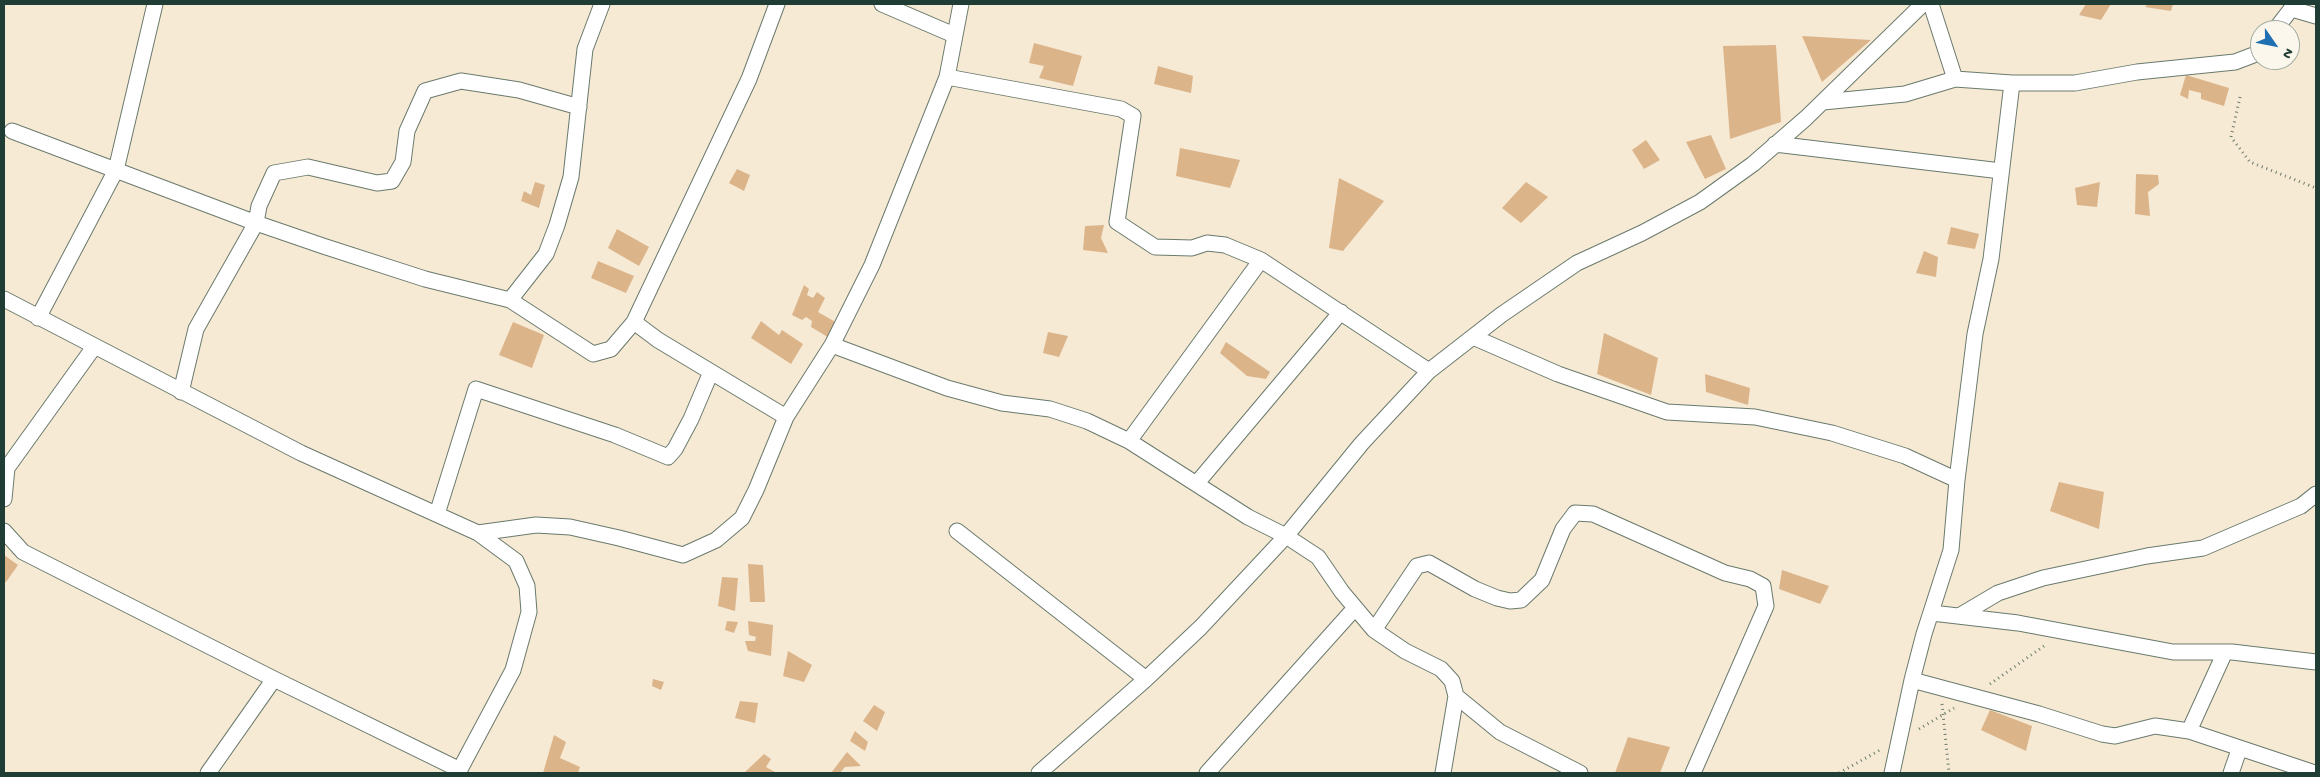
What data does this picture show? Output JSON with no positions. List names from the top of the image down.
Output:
{
  "north": "bottom right"
}
